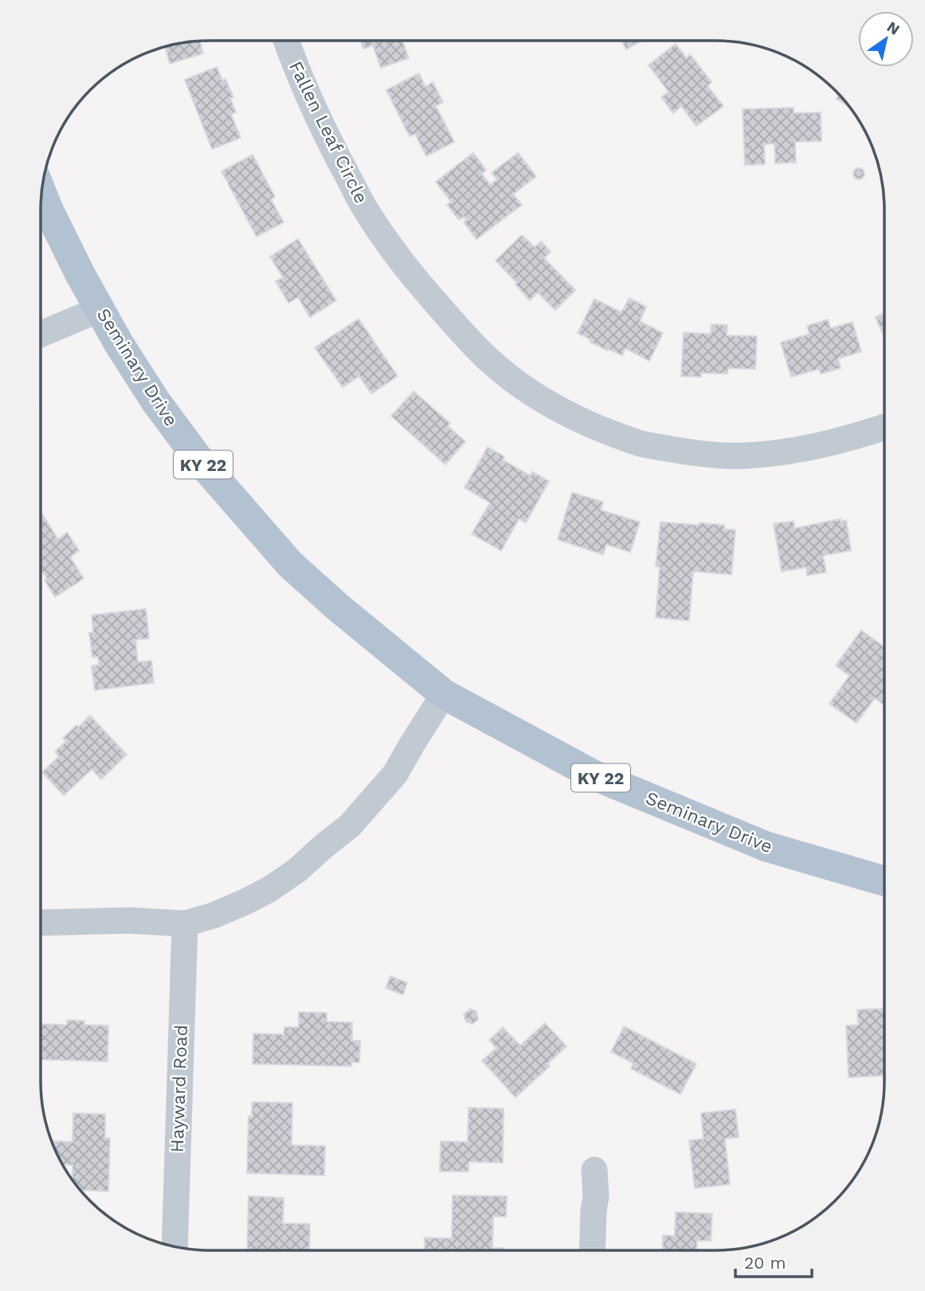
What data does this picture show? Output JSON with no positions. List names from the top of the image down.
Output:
{
  "streets": {
    "main road": ["Seminary Drive", "KY 22"],
    "street": ["Fallen Leaf Circle", "Hayward Road"]
  },
  "scale_bar": "20 m",
  "north": "top right"
}
